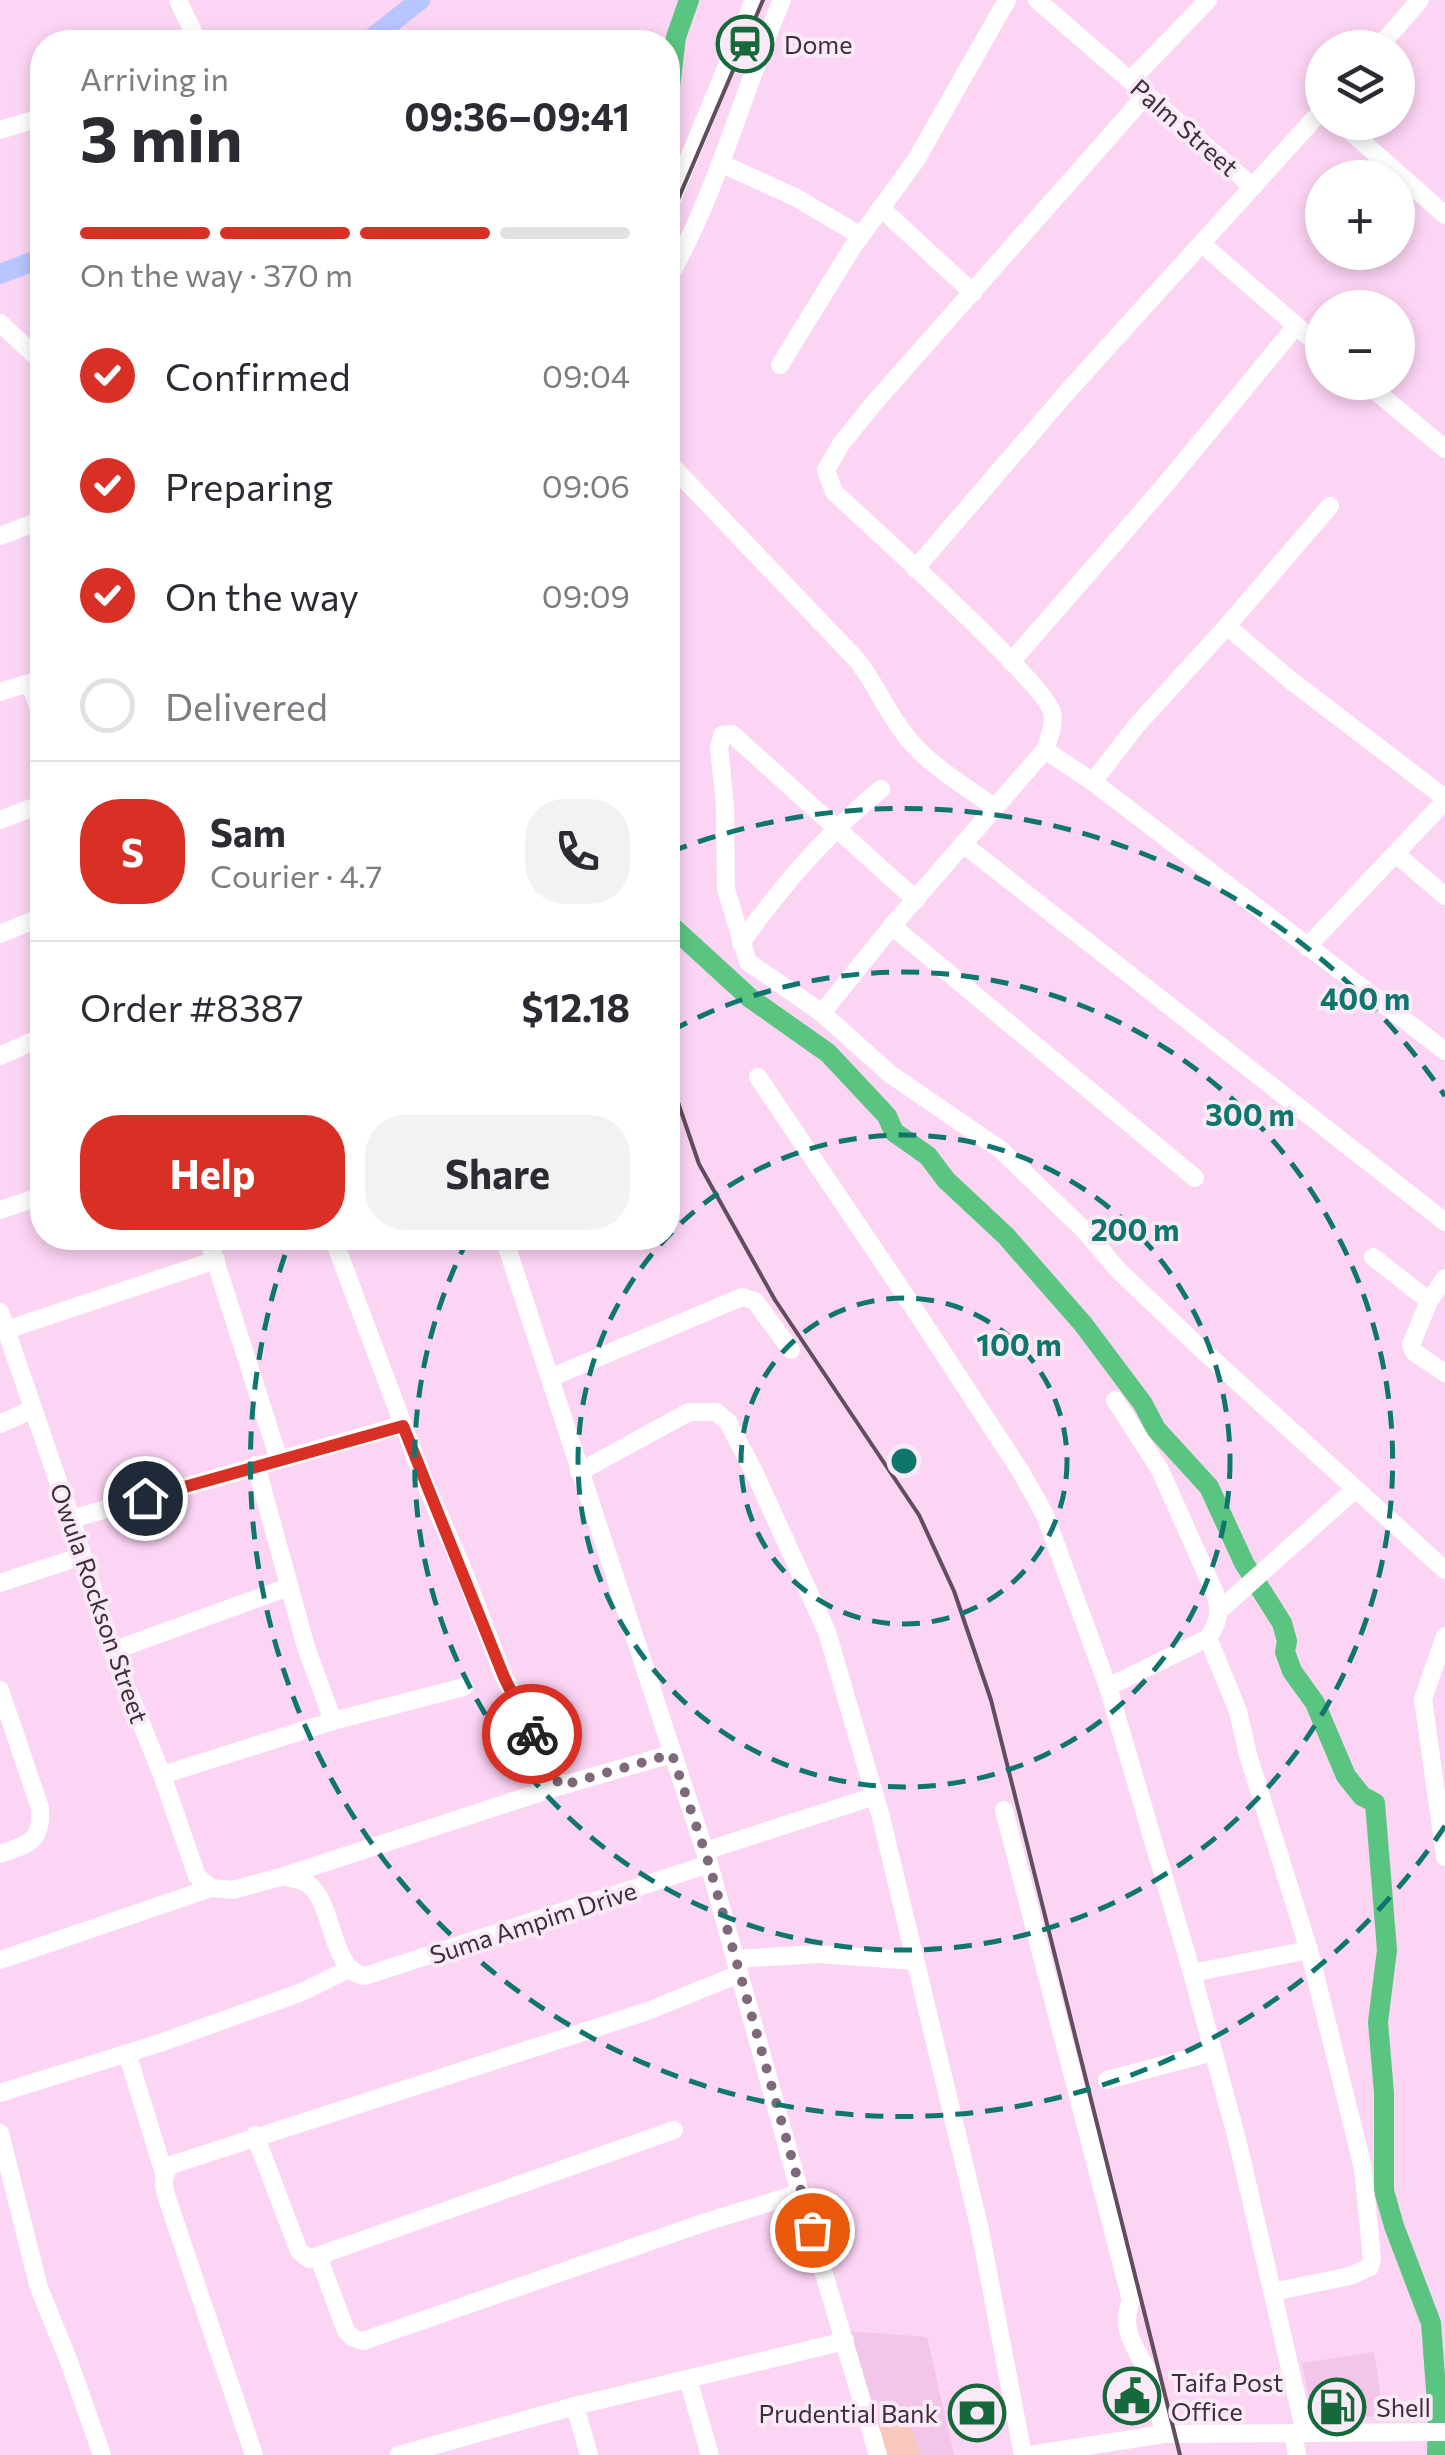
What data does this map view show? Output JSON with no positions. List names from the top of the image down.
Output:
{
  "streets": {
    "street": ["Palm Street", "Owula Rockson Street", "Suma Ampim Drive"]
  },
  "places": {
    "station": ["Dome"],
    "public building": ["Taifa Post Office"],
    "fuel station": ["Shell"],
    "bank": ["Prudential Bank"]
  },
  "page": {
    "map_buttons": ["+", "−"],
    "heading": ["3 min", "Arriving in", "09:36–09:41"],
    "panel": [
      "Sam",
      "Courier · 4.7",
      "Order #8387",
      "$12.18"
    ],
    "bar": "On the way · 370 m",
    "list": [
      ["Confirmed", "09:04"],
      ["Preparing", "09:06"],
      ["On the way", "09:09"],
      "Delivered"
    ],
    "round": "S",
    "buttons": ["Help", "Share"]
  },
  "rings": [
    "400 m",
    "300 m",
    "200 m",
    "100 m"
  ]
}
